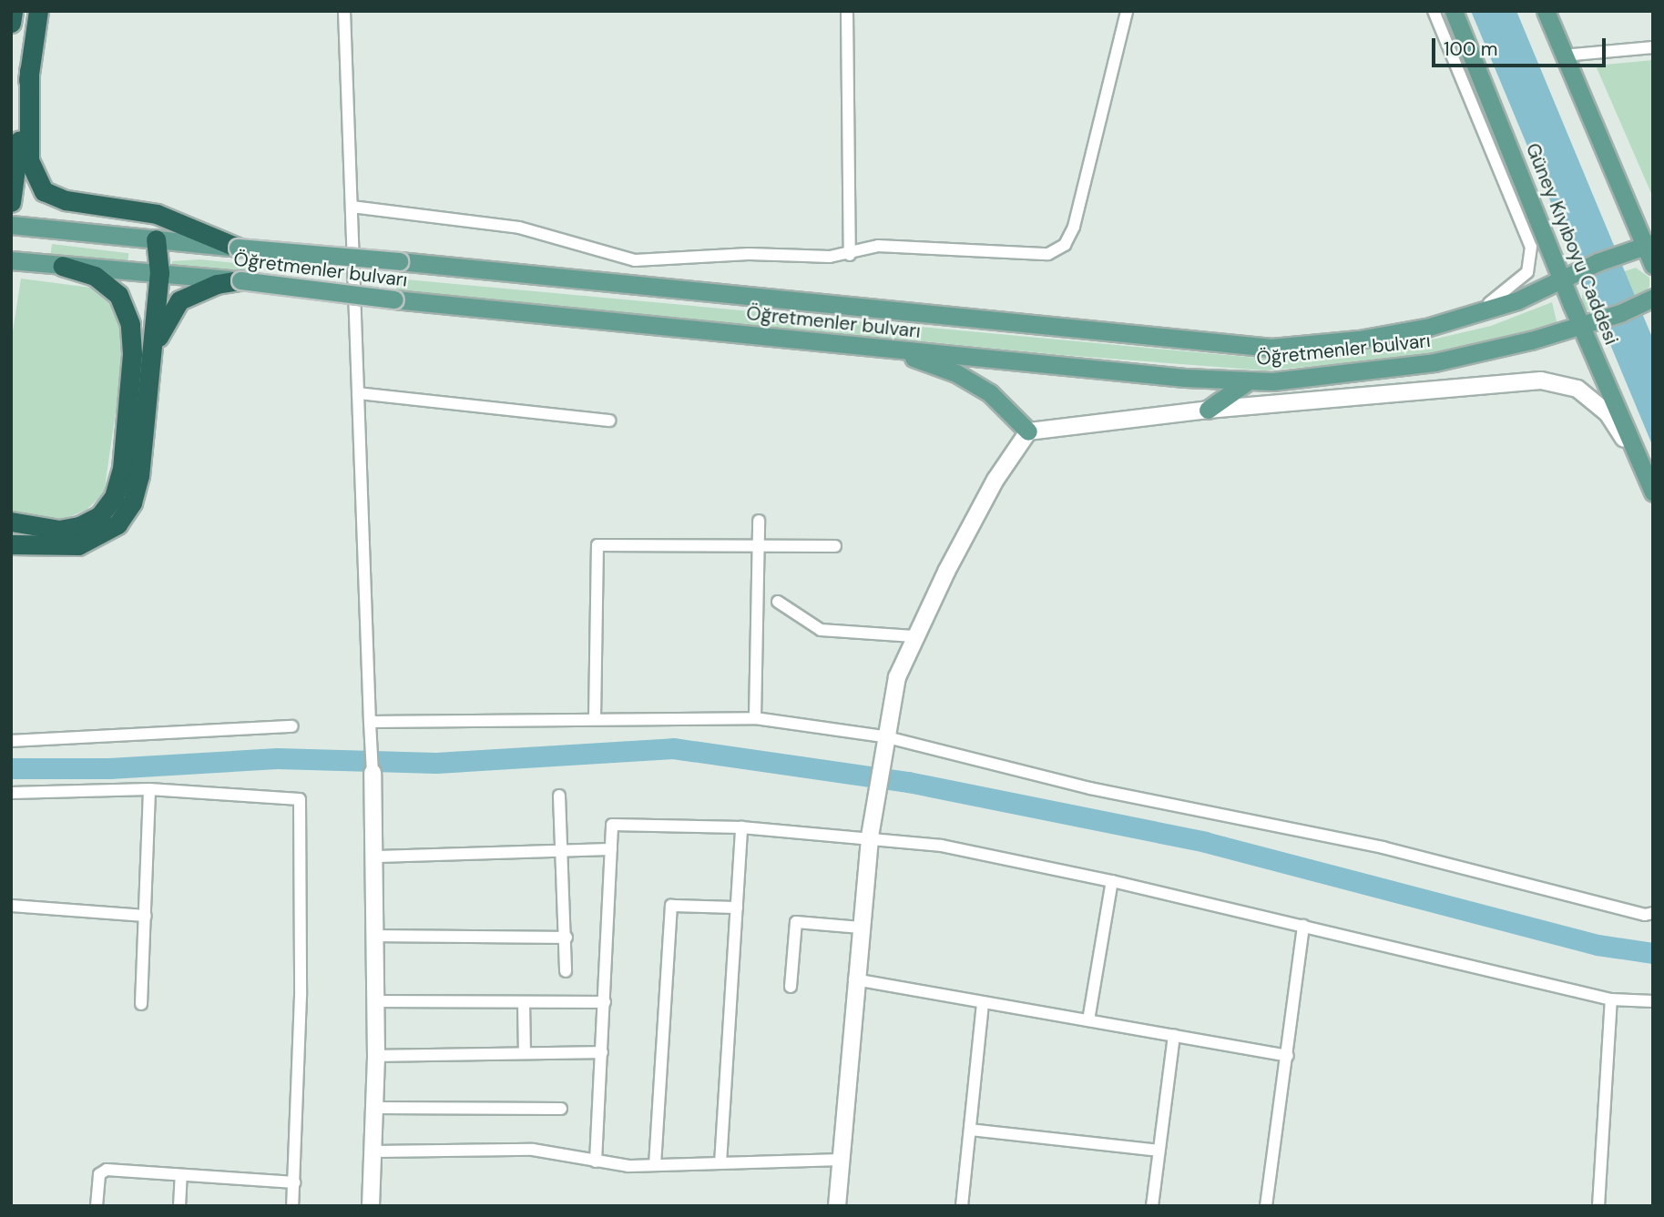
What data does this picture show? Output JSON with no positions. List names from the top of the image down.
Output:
{
  "streets": {
    "main road": ["Güney Kıyıboyu Caddesi", "Öğretmenler bulvarı"]
  },
  "crossings": [
    ["Güney Kıyıboyu Caddesi", "Öğretmenler bulvarı"]
  ],
  "scale_bar": "100 m"
}
